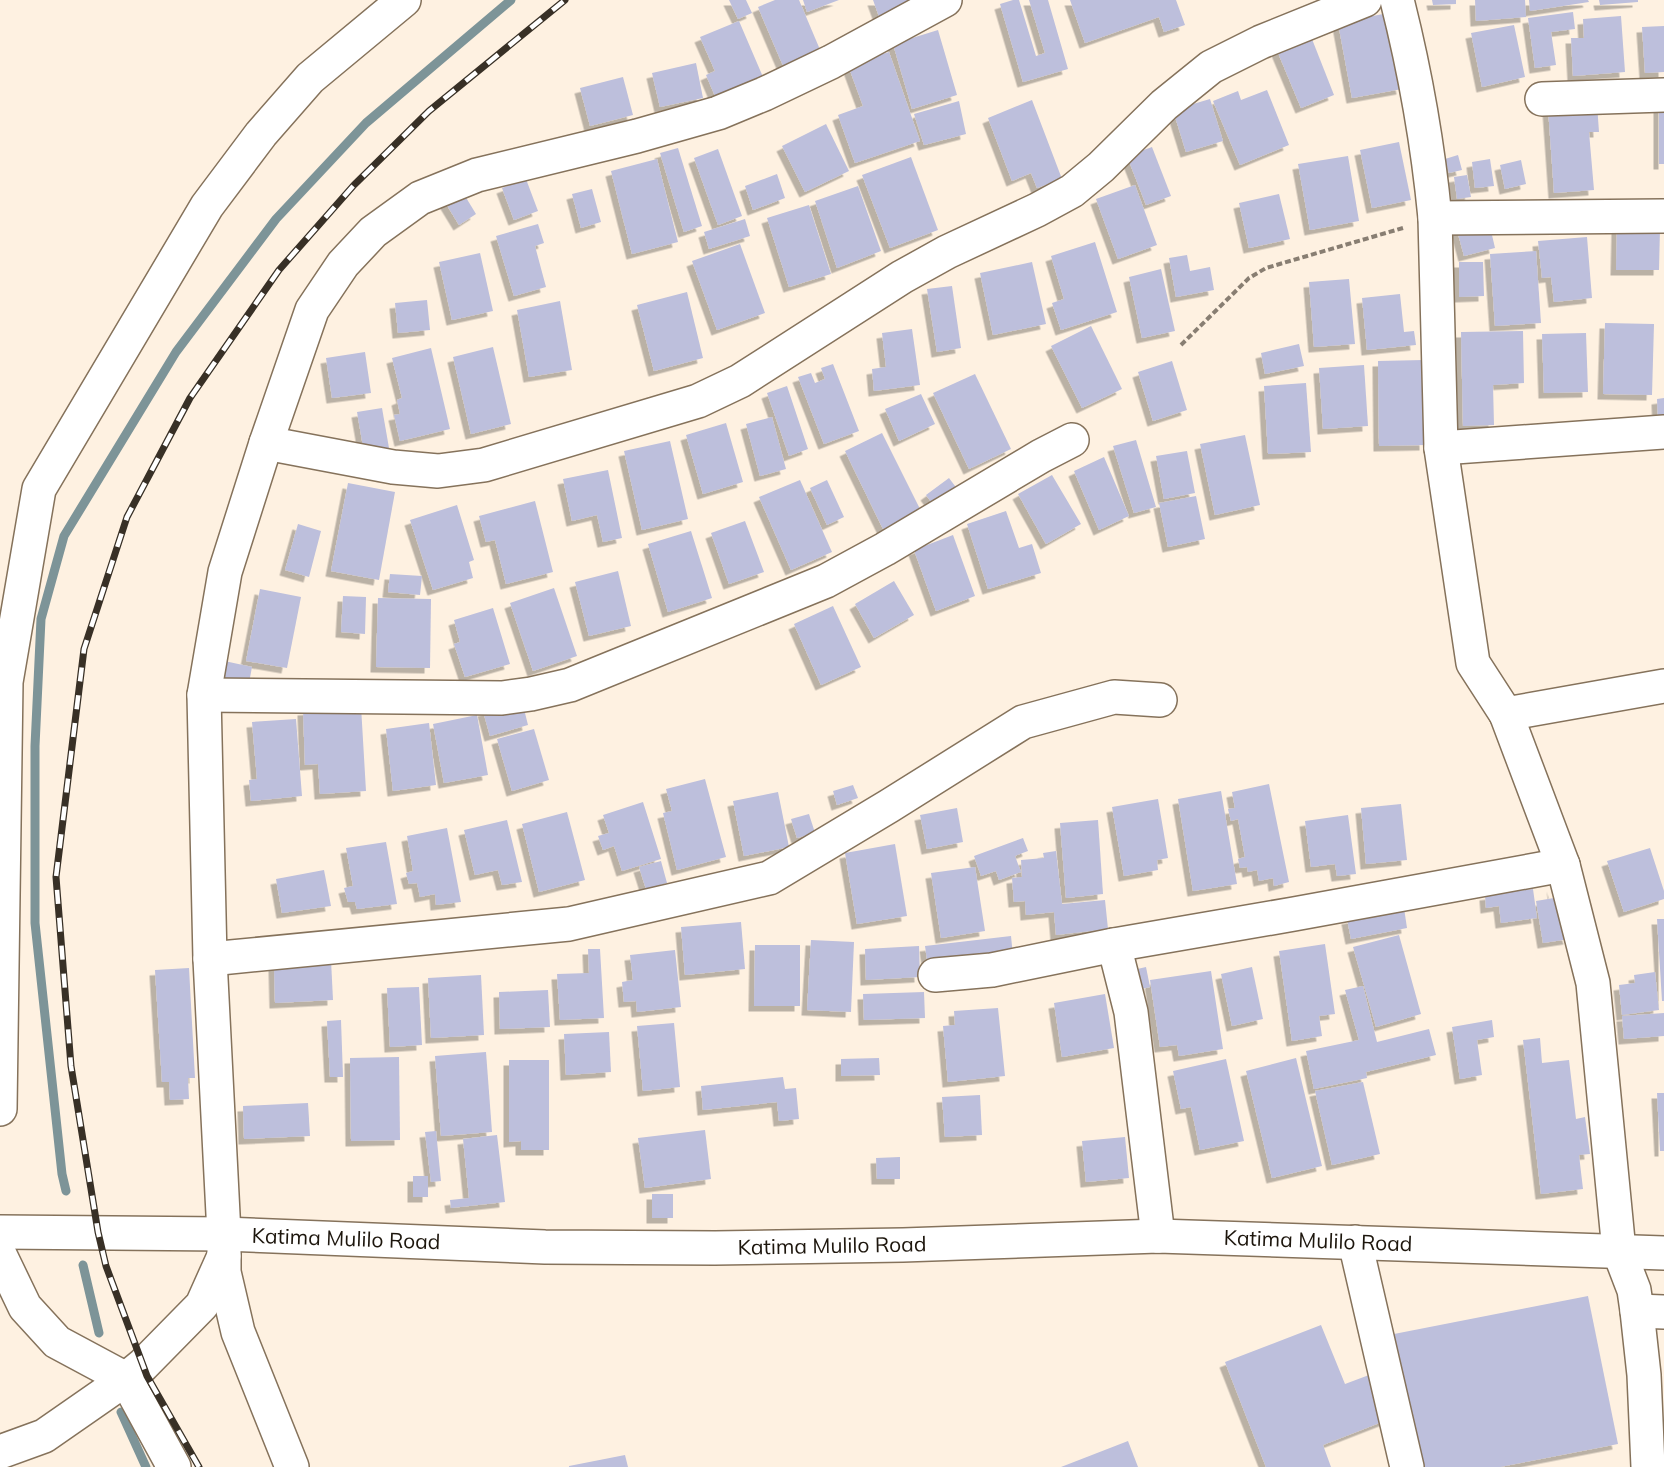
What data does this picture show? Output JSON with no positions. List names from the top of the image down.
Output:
{
  "streets": {
    "street": ["Katima Mulilo Road"]
  }
}
